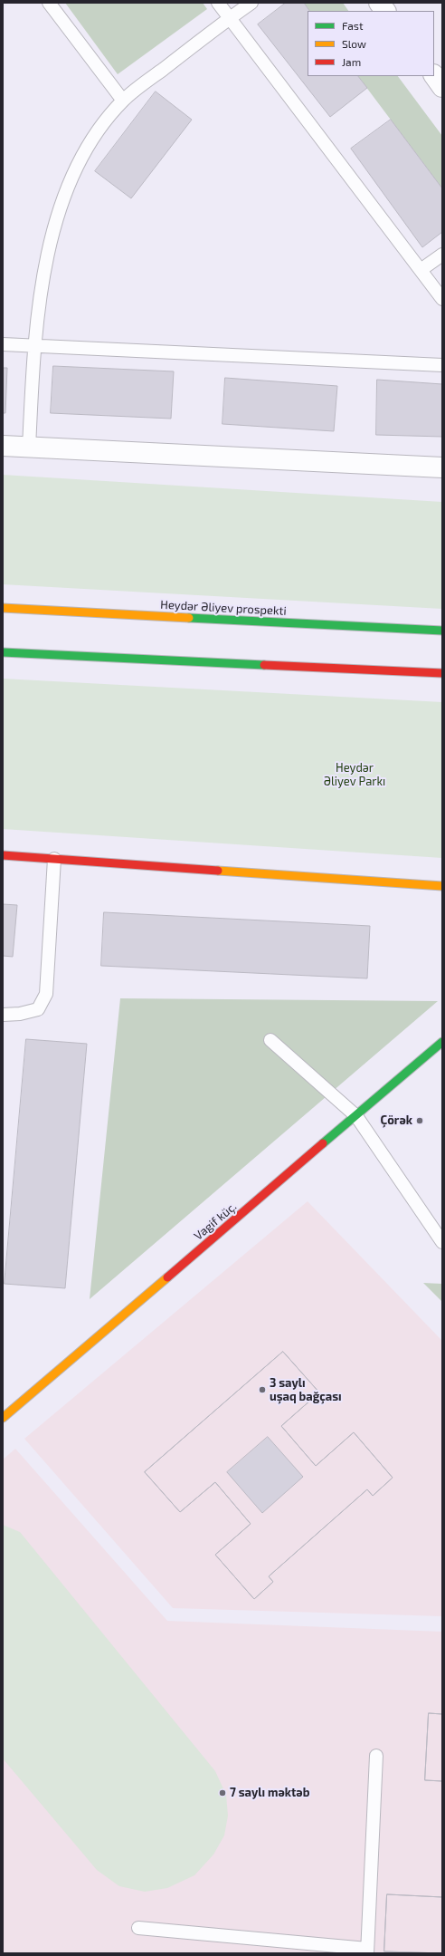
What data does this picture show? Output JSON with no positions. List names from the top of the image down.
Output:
{
  "streets": {
    "street": ["Heydər Əliyev prospekti", "Vagif küç."]
  },
  "parks": ["Heydər Əliyev Parkı"],
  "places": ["Çörək", "3 saylı uşaq bağçası", "7 saylı məktəb"],
  "legend": ["Fast", "Slow", "Jam"]
}
